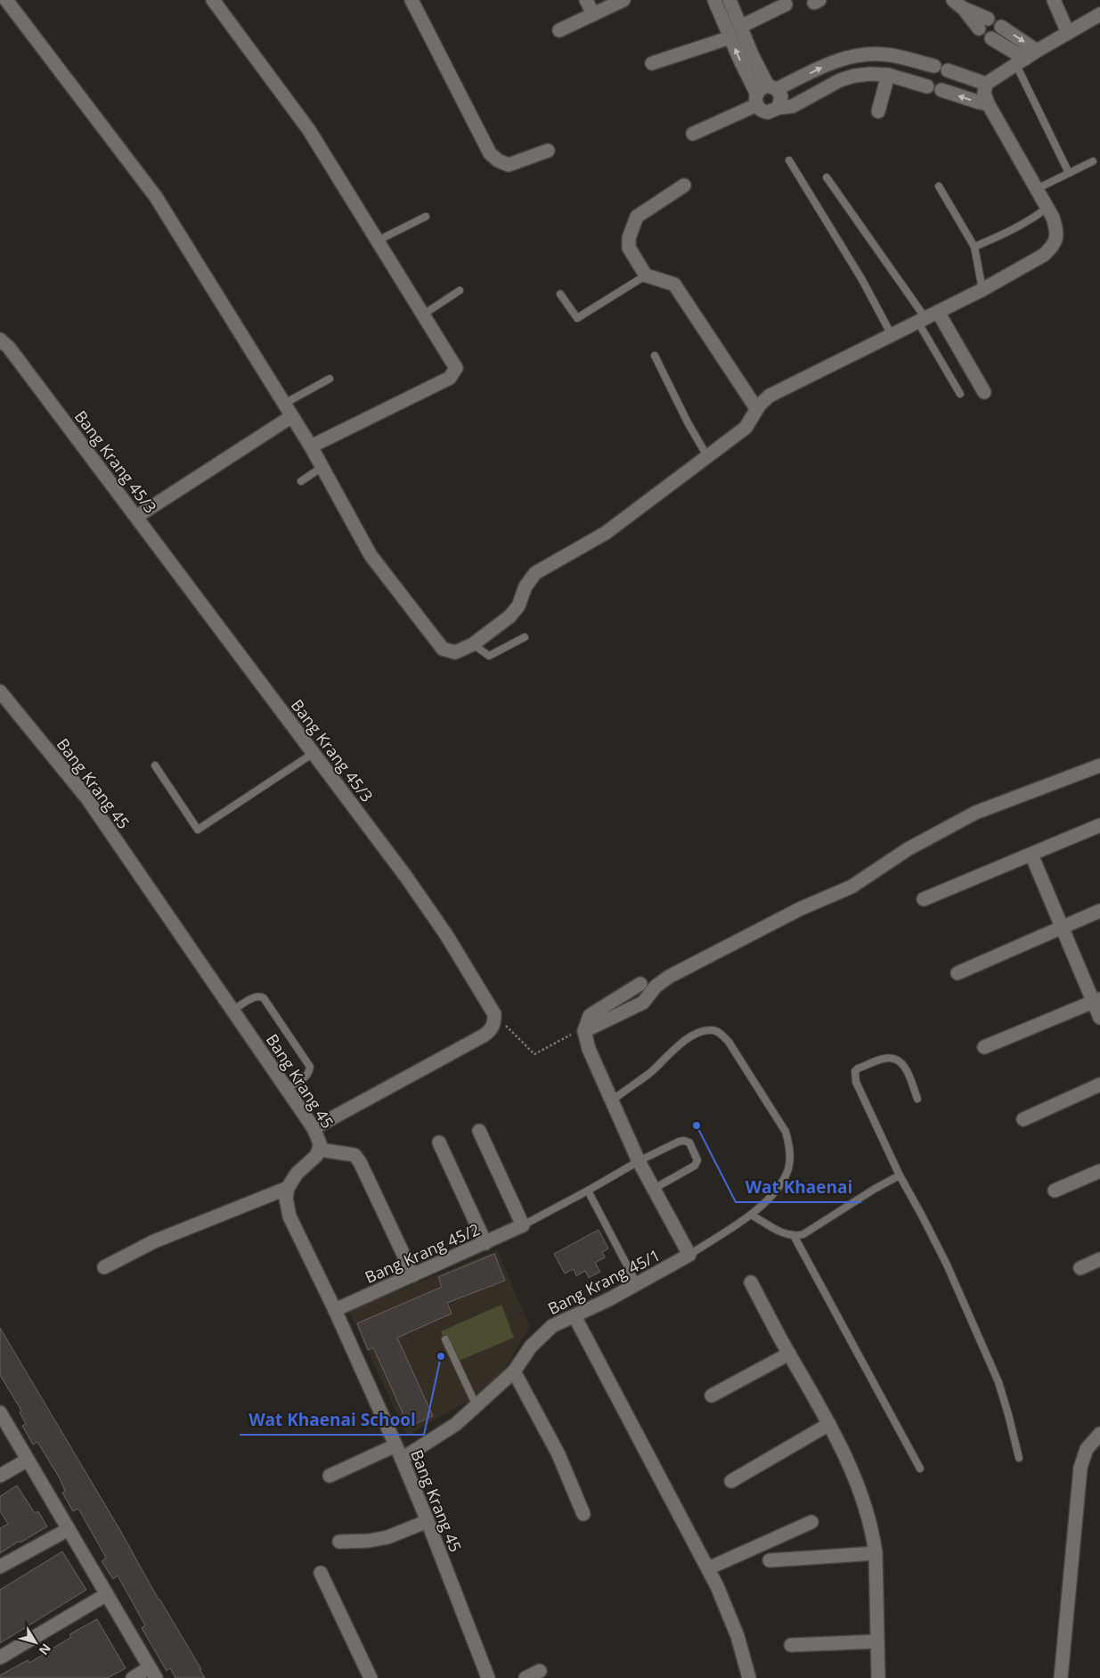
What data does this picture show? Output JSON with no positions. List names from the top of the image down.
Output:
{
  "streets": {
    "street": [
      "Bang Krang 45/3",
      "Bang Krang 45",
      "Bang Krang 45/2",
      "Bang Krang 45/1"
    ]
  },
  "crossings": [
    ["Bang Krang 45", "Bang Krang 45/2"],
    ["Bang Krang 45", "Bang Krang 45/1"]
  ],
  "places": ["Wat Khaenai", "Wat Khaenai School"],
  "north": "bottom right"
}
